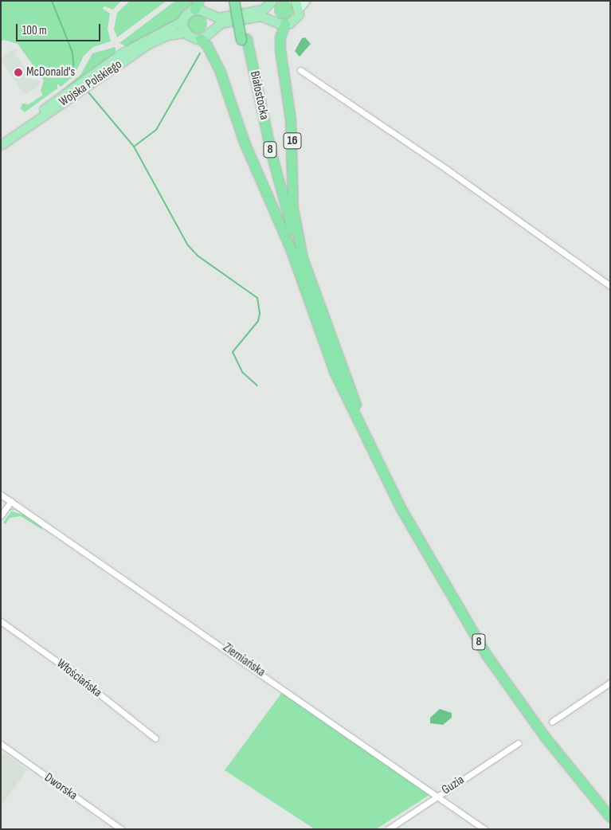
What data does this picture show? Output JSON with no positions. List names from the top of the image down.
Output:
{
  "streets": {
    "highway": ["Białostocka", "16", "8"],
    "main road": ["Wojska Polskiego"],
    "street": [
      "Ziemiańska",
      "Włościańska",
      "Guzia",
      "Dworska"
    ]
  },
  "crossings": [
    ["Białostocka", "16"],
    ["Białostocka", "8"],
    ["16", "8"],
    ["Ziemiańska", "Guzia"]
  ],
  "places": ["McDonald's"],
  "scale_bar": "100 m"
}
